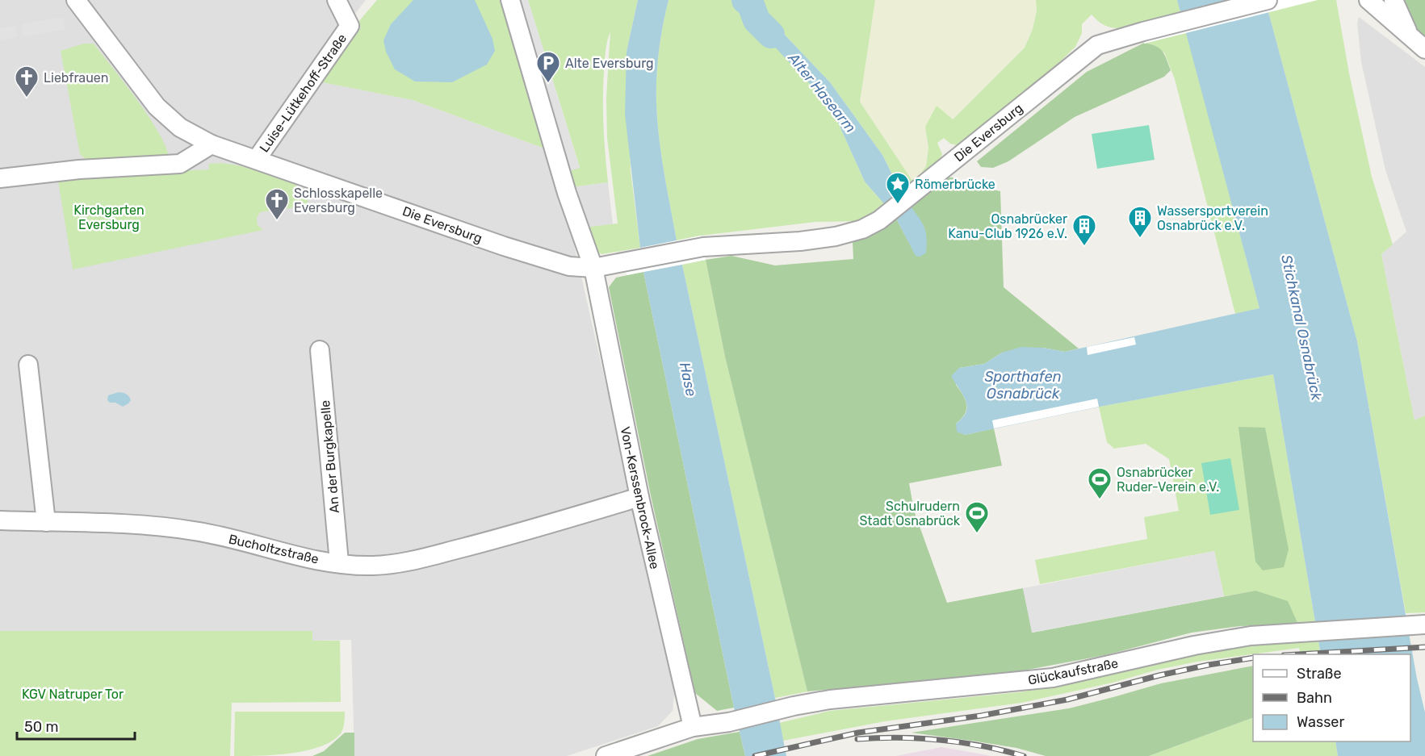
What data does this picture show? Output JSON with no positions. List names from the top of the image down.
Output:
{
  "streets": {
    "street": [
      "Luise-Lütkehoff-Straße",
      "Die Eversburg",
      "An der Burgkapelle",
      "Von-Kerssenbrock-Allee",
      "Bucholtzstraße",
      "Glückaufstraße"
    ]
  },
  "crossings": [
    ["Luise-Lütkehoff-Straße", "Die Eversburg"],
    ["Die Eversburg", "Von-Kerssenbrock-Allee"],
    ["An der Burgkapelle", "Bucholtzstraße"],
    ["Von-Kerssenbrock-Allee", "Bucholtzstraße"],
    ["Von-Kerssenbrock-Allee", "Glückaufstraße"]
  ],
  "water": [
    "Alter Hasearm",
    "Stichkanal Osnabrück",
    "Sporthafen Osnabrück",
    "Hase"
  ],
  "parks": ["Kirchgarten Eversburg", "KGV Natruper Tor"],
  "places": {
    "parking": ["Alte Eversburg"],
    "church": ["Liebfrauen", "Schlosskapelle Eversburg"],
    "place": ["Römerbrücke"],
    "building": ["Wassersportverein Osnabrück e.V.", "Osnabrücker Kanu-Club 1926 e.V."],
    "sports": ["Osnabrücker Ruder-Verein e.V.", "Schulrudern Stadt Osnabrück"]
  },
  "legend": ["Straße", "Bahn", "Wasser"],
  "scale_bar": "50 m"
}
